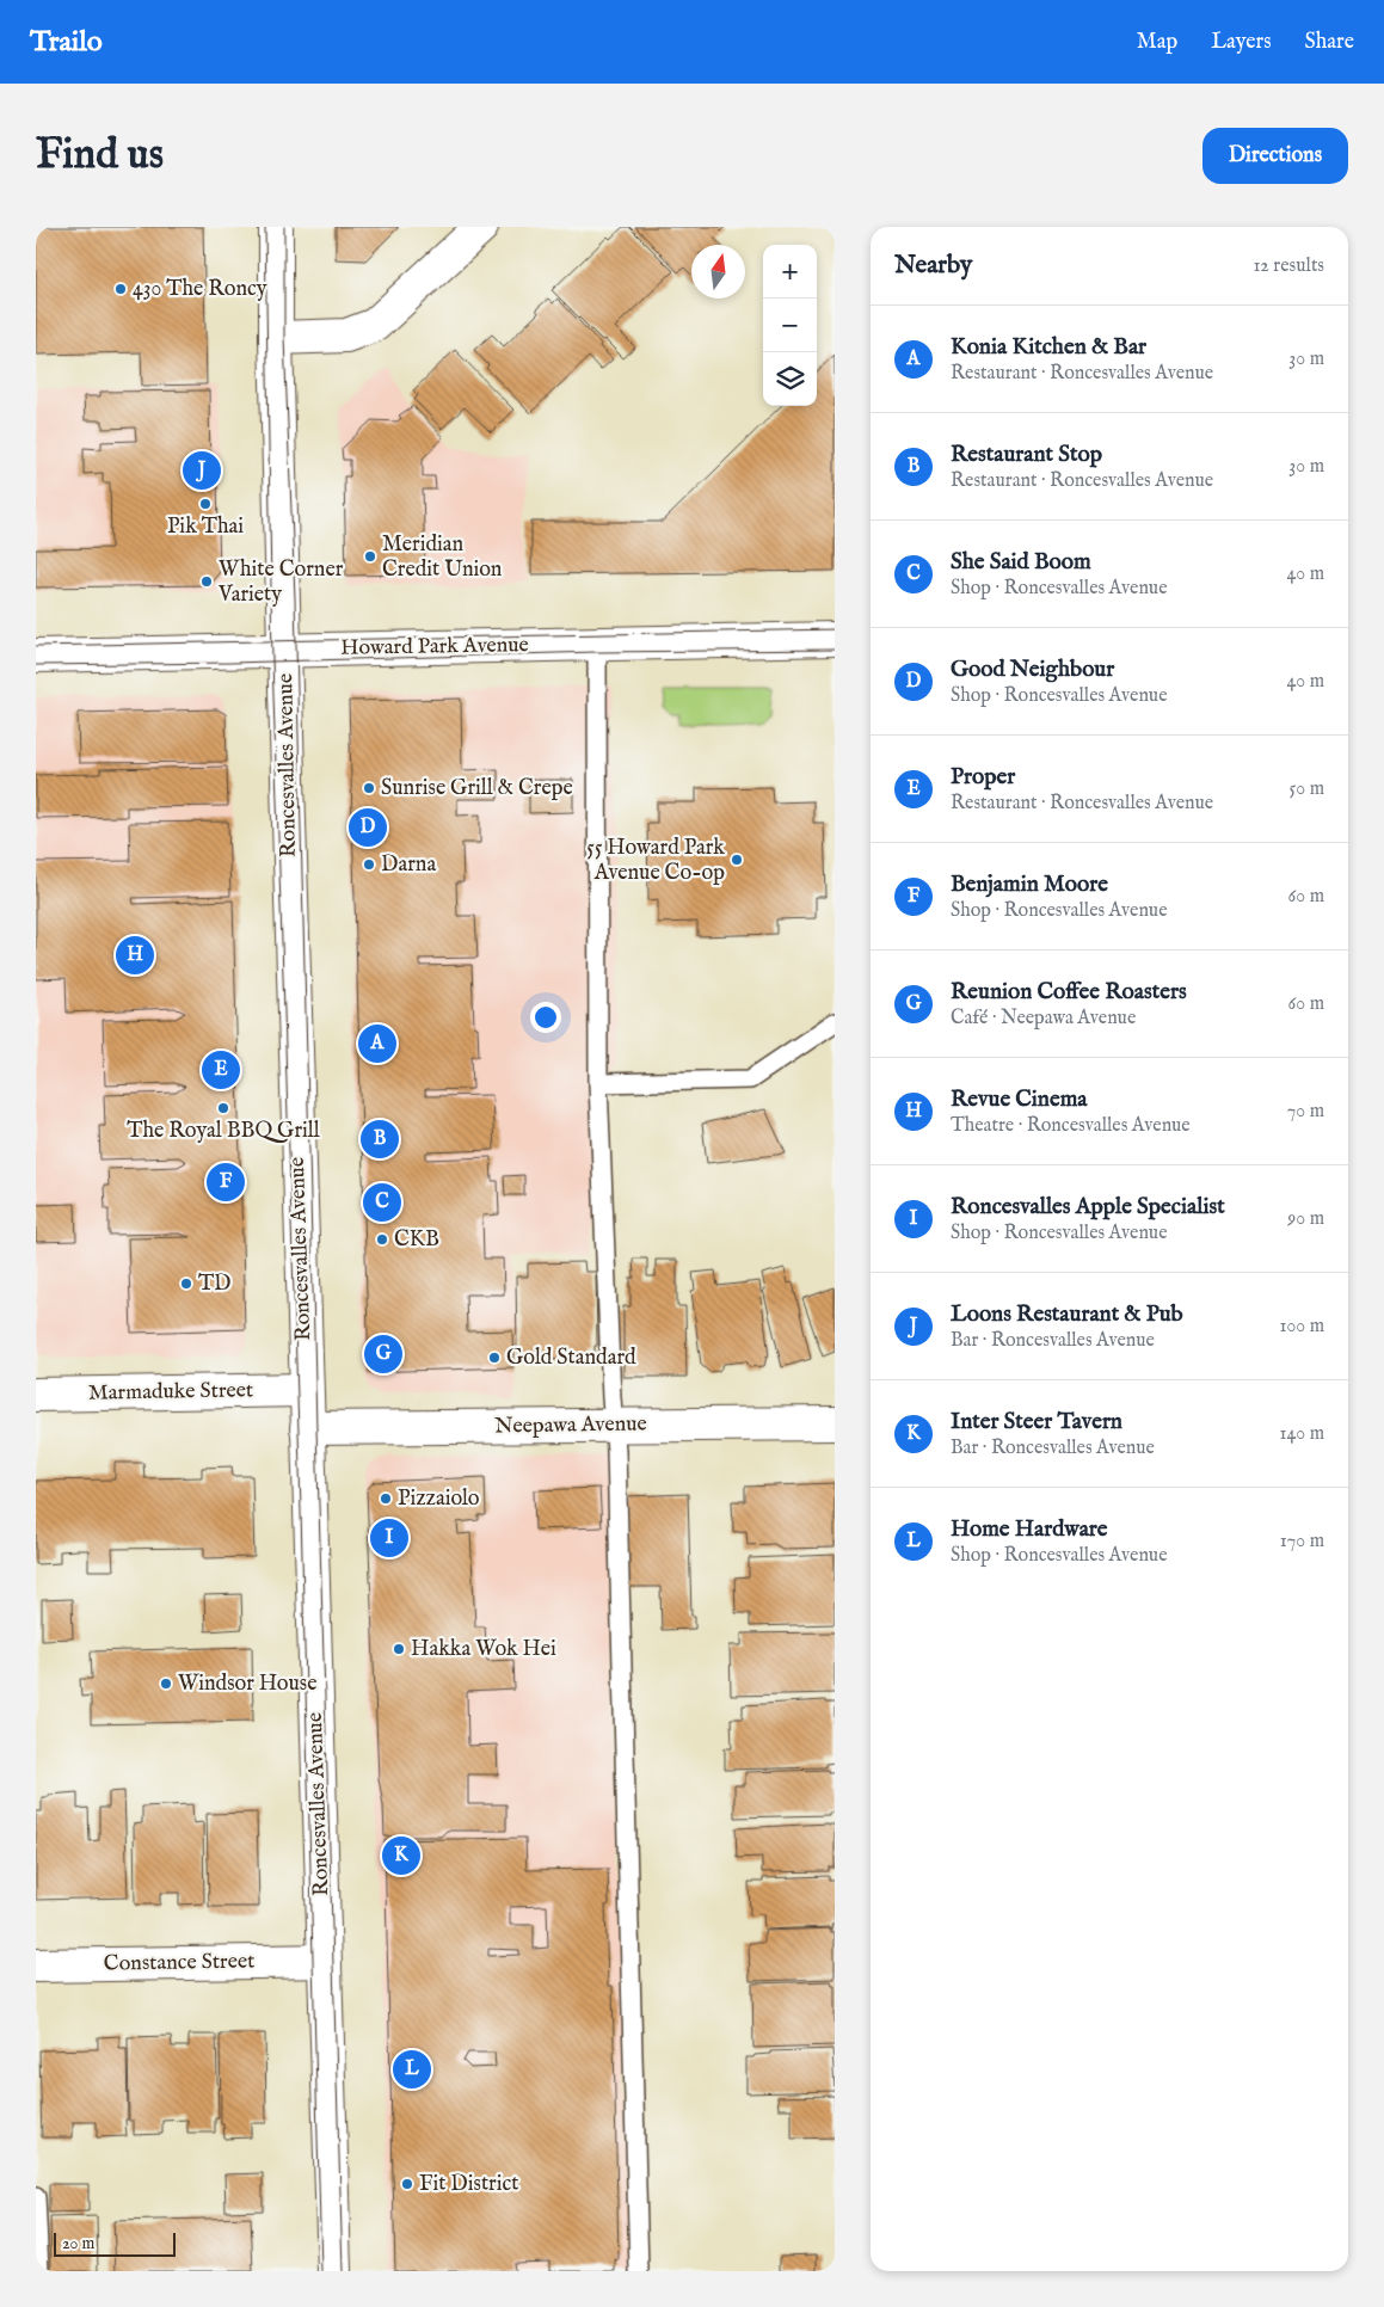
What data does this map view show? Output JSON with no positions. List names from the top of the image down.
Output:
{
  "streets": {
    "street": [
      "Howard Park Avenue",
      "Roncesvalles Avenue",
      "Marmaduke Street",
      "Neepawa Avenue",
      "Constance Street"
    ]
  },
  "crossings": [
    ["Howard Park Avenue", "Roncesvalles Avenue"],
    ["Roncesvalles Avenue", "Marmaduke Street"],
    ["Roncesvalles Avenue", "Neepawa Avenue"],
    ["Roncesvalles Avenue", "Constance Street"]
  ],
  "places": [
    "430 The Roncy",
    "Pik Thai",
    "Meridian Credit Union",
    "White Corner Variety",
    "Sunrise Grill & Crepe",
    "55 Howard Park Avenue Co-op",
    "Darna",
    "The Royal BBQ Grill",
    "CKB",
    "TD",
    "Gold Standard",
    "Pizzaiolo",
    "Hakka Wok Hei",
    "Windsor House",
    "Fit District"
  ],
  "scale_bar": "20 m",
  "north": "top",
  "page": {
    "header": "Trailo",
    "nav": ["Map", "Layers", "Share"],
    "buttons": "Directions",
    "title": "Find us",
    "heading": ["Nearby", "12 results"],
    "map_buttons": ["+", "−"],
    "list": [
      {
        "mark": "A",
        "name": "Konia Kitchen & Bar",
        "note": "Restaurant · Roncesvalles Avenue",
        "value": "30 m"
      },
      {
        "mark": "B",
        "name": "Restaurant Stop",
        "note": "Restaurant · Roncesvalles Avenue",
        "value": "30 m"
      },
      {
        "mark": "C",
        "name": "She Said Boom",
        "note": "Shop · Roncesvalles Avenue",
        "value": "40 m"
      },
      {
        "mark": "D",
        "name": "Good Neighbour",
        "note": "Shop · Roncesvalles Avenue",
        "value": "40 m"
      },
      {
        "mark": "E",
        "name": "Proper",
        "note": "Restaurant · Roncesvalles Avenue",
        "value": "50 m"
      },
      {
        "mark": "F",
        "name": "Benjamin Moore",
        "note": "Shop · Roncesvalles Avenue",
        "value": "60 m"
      },
      {
        "mark": "G",
        "name": "Reunion Coffee Roasters",
        "note": "Café · Neepawa Avenue",
        "value": "60 m"
      },
      {
        "mark": "H",
        "name": "Revue Cinema",
        "note": "Theatre · Roncesvalles Avenue",
        "value": "70 m"
      },
      {
        "mark": "I",
        "name": "Roncesvalles Apple Specialist",
        "note": "Shop · Roncesvalles Avenue",
        "value": "90 m"
      },
      {
        "mark": "J",
        "name": "Loons Restaurant & Pub",
        "note": "Bar · Roncesvalles Avenue",
        "value": "100 m"
      },
      {
        "mark": "K",
        "name": "Inter Steer Tavern",
        "note": "Bar · Roncesvalles Avenue",
        "value": "140 m"
      },
      {
        "mark": "L",
        "name": "Home Hardware",
        "note": "Shop · Roncesvalles Avenue",
        "value": "170 m"
      }
    ],
    "pins": [
      "J",
      "D",
      "H",
      "A",
      "E",
      "B",
      "F",
      "C",
      "G",
      "I",
      "K",
      "L"
    ],
    "scale": "20 m"
  }
}
